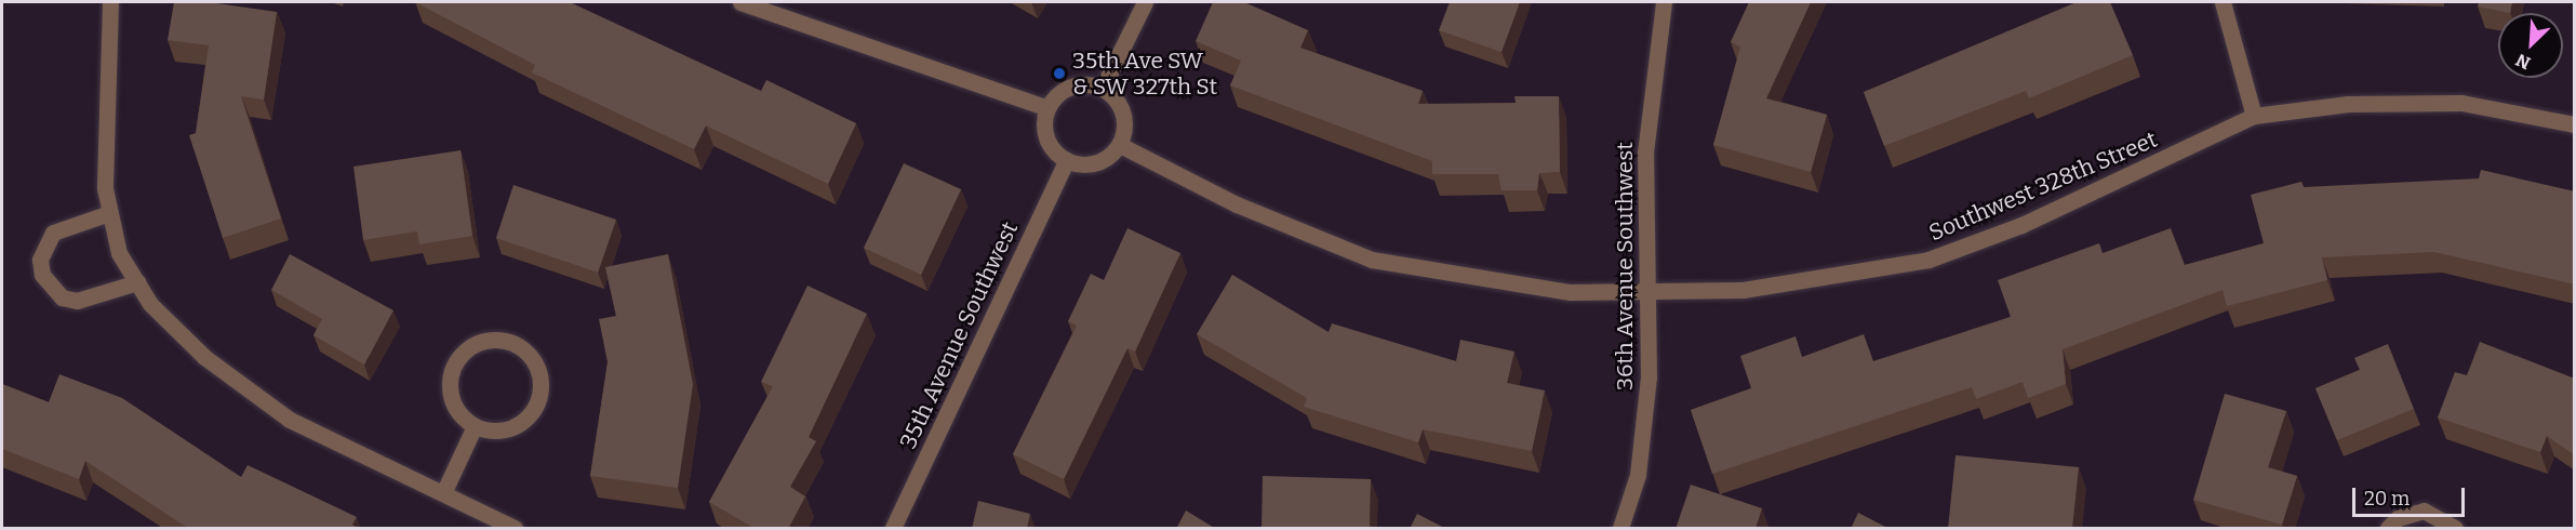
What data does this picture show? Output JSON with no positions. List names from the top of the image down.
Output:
{
  "streets": {
    "street": ["Southwest 328th Street", "36th Avenue Southwest", "35th Avenue Southwest"]
  },
  "crossings": [
    ["Southwest 328th Street", "36th Avenue Southwest"],
    ["Southwest 328th Street", "35th Avenue Southwest"]
  ],
  "places": ["35th Ave SW & SW 327th St"],
  "scale_bar": "20 m",
  "north": "bottom left"
}
